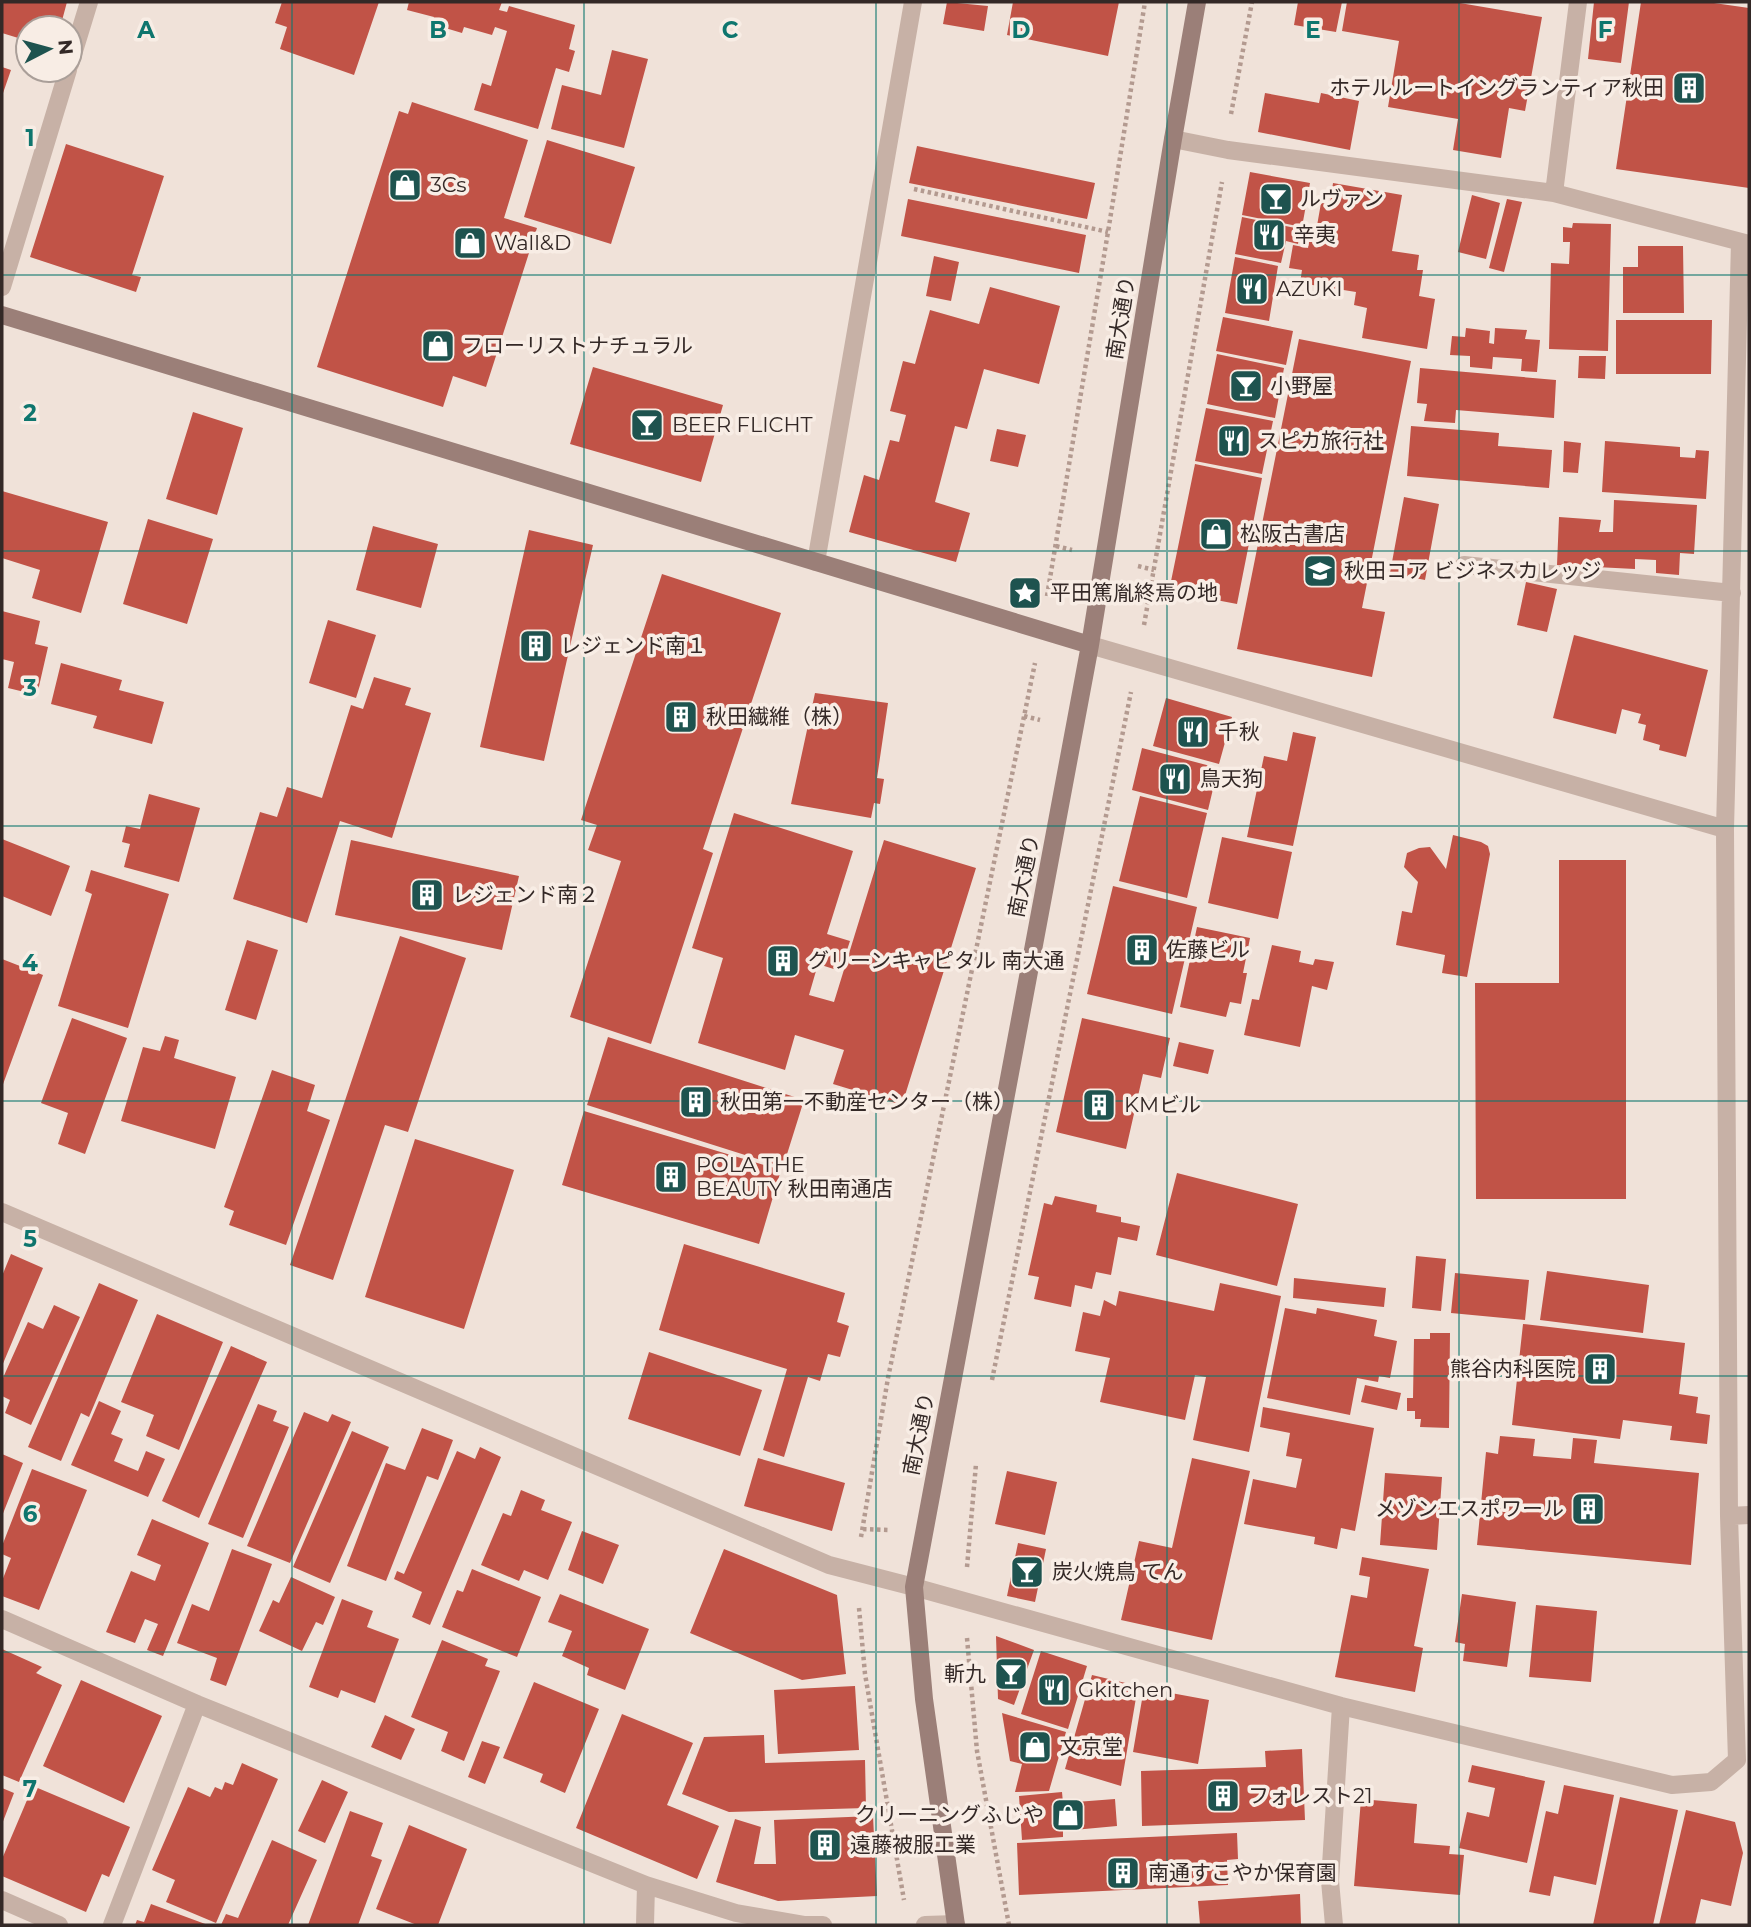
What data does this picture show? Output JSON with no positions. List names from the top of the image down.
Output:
{
  "streets": {
    "street": ["南大通り"]
  },
  "places": {
    "building": [
      "ホテルルートイングランティア秋田",
      "レジェンド南１",
      "秋田繊維（株）",
      "レジェンド南２",
      "佐藤ビル",
      "グリーンキャピタル 南大通",
      "秋田第一不動産センター（株）",
      "KMビル",
      "POLA THE BEAUTY 秋田南通店",
      "熊谷内科医院",
      "メゾンエスポワール",
      "フォレスト21",
      "遠藤被服工業",
      "南通すこやか保育園"
    ],
    "shop": [
      "3Cs",
      "Wall&D",
      "フローリストナチュラル",
      "松阪古書店",
      "文京堂",
      "クリーニングふじや"
    ],
    "bar": [
      "ルヴァン",
      "小野屋",
      "BEER FLICHT",
      "炭火焼鳥 てん",
      "斬九"
    ],
    "restaurant": [
      "辛夷",
      "AZUKI",
      "スピカ旅行社",
      "千秋",
      "鳥天狗",
      "Gkitchen"
    ],
    "school or university": ["秋田コア ビジネスカレッジ"],
    "place": ["平田篤胤終焉の地"]
  },
  "north": "right",
  "grid": {
    "columns": [
      "A",
      "B",
      "C",
      "D",
      "E",
      "F"
    ],
    "rows": [
      "1",
      "2",
      "3",
      "4",
      "5",
      "6",
      "7"
    ]
  }
}
